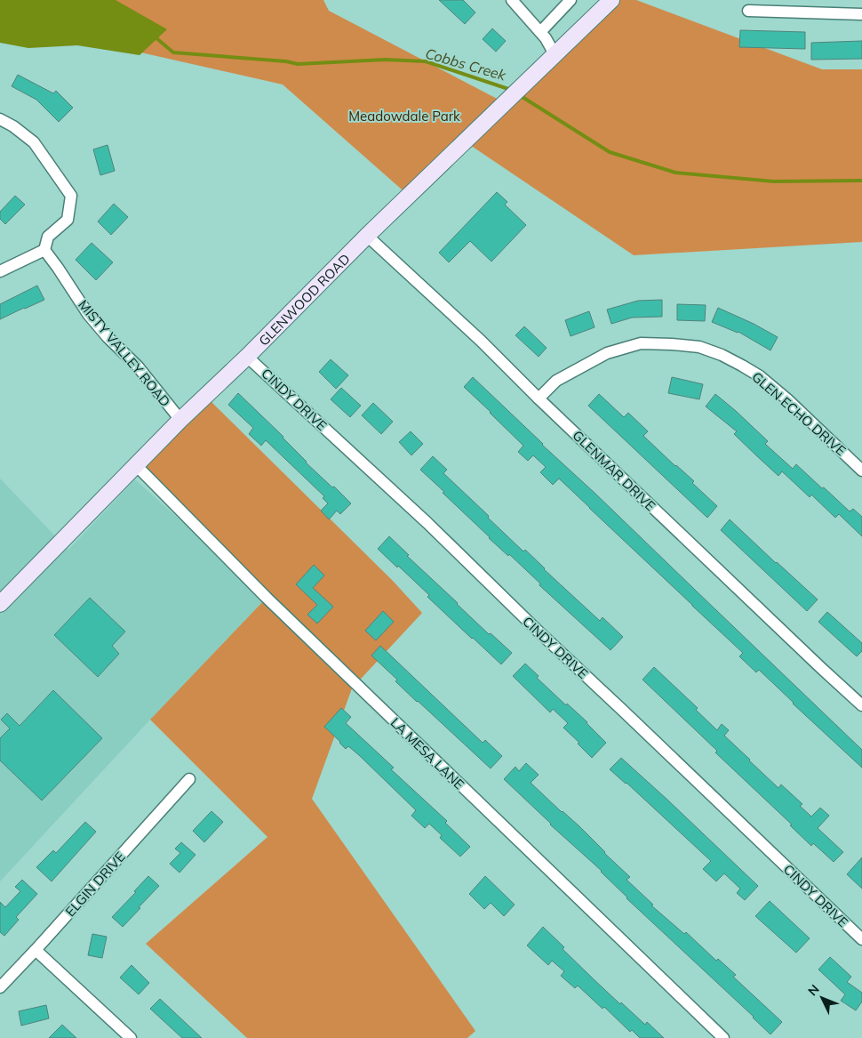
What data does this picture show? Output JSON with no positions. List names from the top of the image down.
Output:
{
  "streets": {
    "main road": ["GLENWOOD ROAD"],
    "street": [
      "MISTY VALLEY ROAD",
      "CINDY DRIVE",
      "GLEN ECHO DRIVE",
      "GLENMAR DRIVE",
      "LA MESA LANE",
      "ELGIN DRIVE"
    ]
  },
  "crossings": [
    ["GLENWOOD ROAD", "MISTY VALLEY ROAD"],
    ["GLENWOOD ROAD", "CINDY DRIVE"],
    ["GLENWOOD ROAD", "GLENMAR DRIVE"],
    ["GLENWOOD ROAD", "LA MESA LANE"],
    ["GLEN ECHO DRIVE", "GLENMAR DRIVE"]
  ],
  "water": ["Cobbs Creek"],
  "parks": ["Meadowdale Park"],
  "north": "top left"
}
